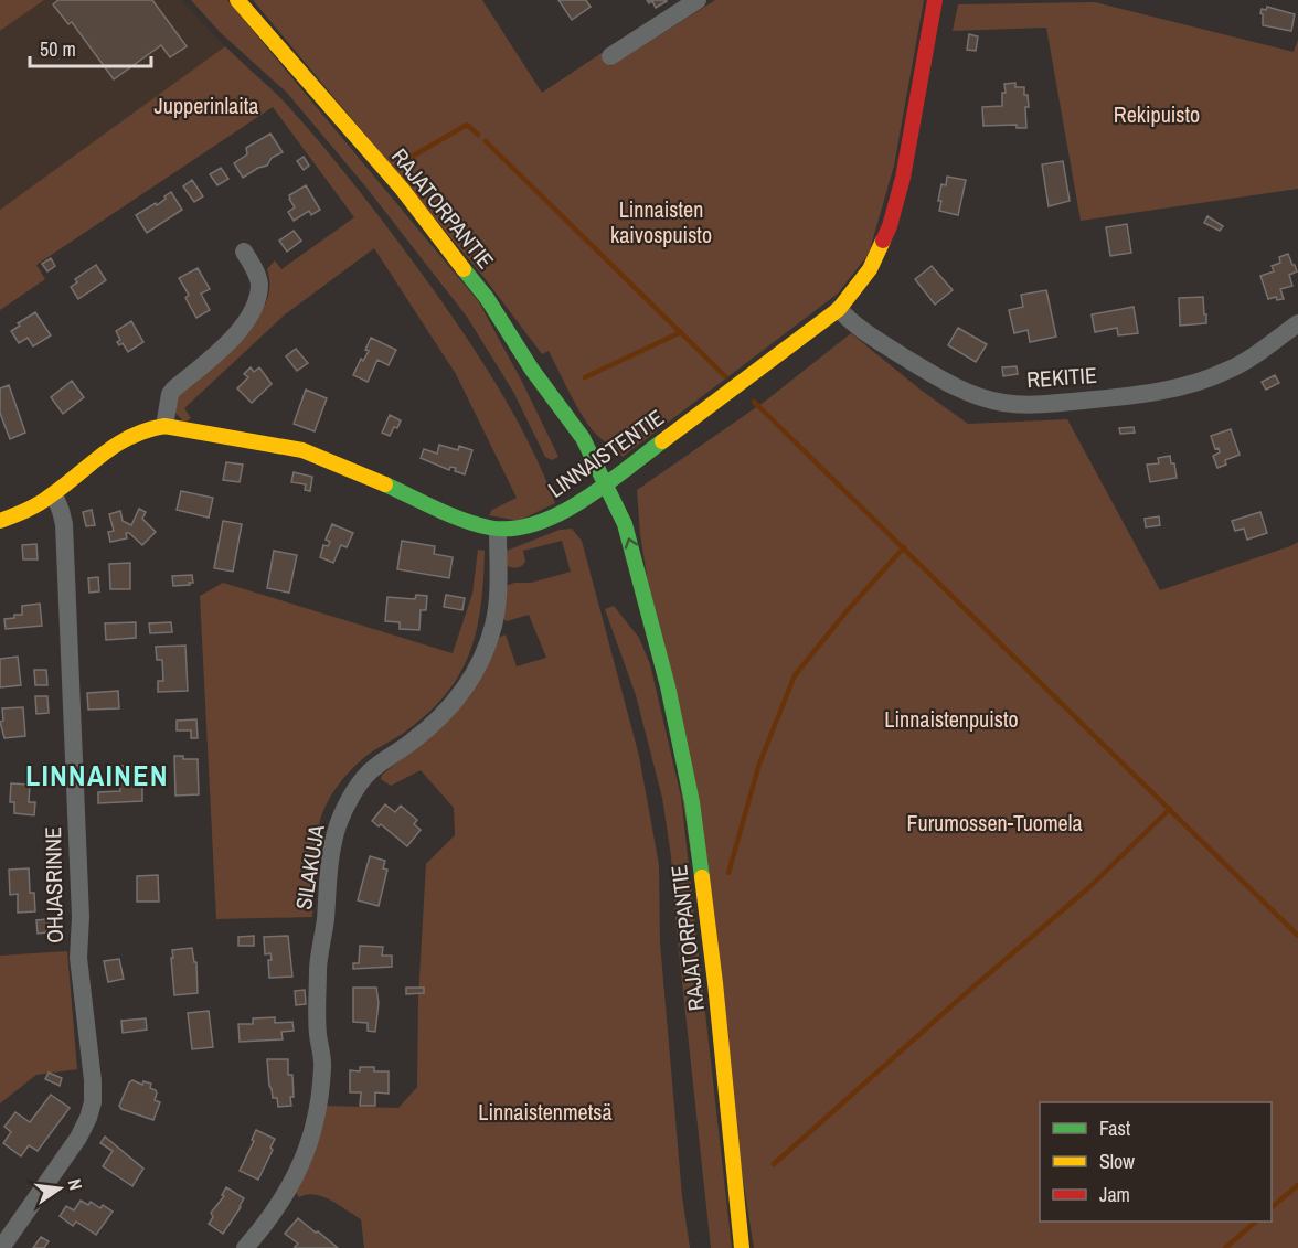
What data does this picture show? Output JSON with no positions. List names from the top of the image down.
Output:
{
  "streets": {
    "main road": ["RAJATORPANTIE", "LINNAISTENTIE"],
    "street": ["REKITIE", "SILAKUJA", "OHJASRINNE"]
  },
  "crossings": [
    ["RAJATORPANTIE", "LINNAISTENTIE"],
    ["REKITIE", "LINNAISTENTIE"],
    ["LINNAISTENTIE", "SILAKUJA"],
    ["LINNAISTENTIE", "OHJASRINNE"]
  ],
  "districts": ["LINNAINEN"],
  "parks": [
    "Jupperinlaita",
    "Rekipuisto",
    "Linnaisten kaivospuisto",
    "Linnaistenpuisto",
    "Furumossen-Tuomela",
    "Linnaistenmetsä"
  ],
  "legend": ["Fast", "Slow", "Jam"],
  "scale_bar": "50 m",
  "north": "right"
}
